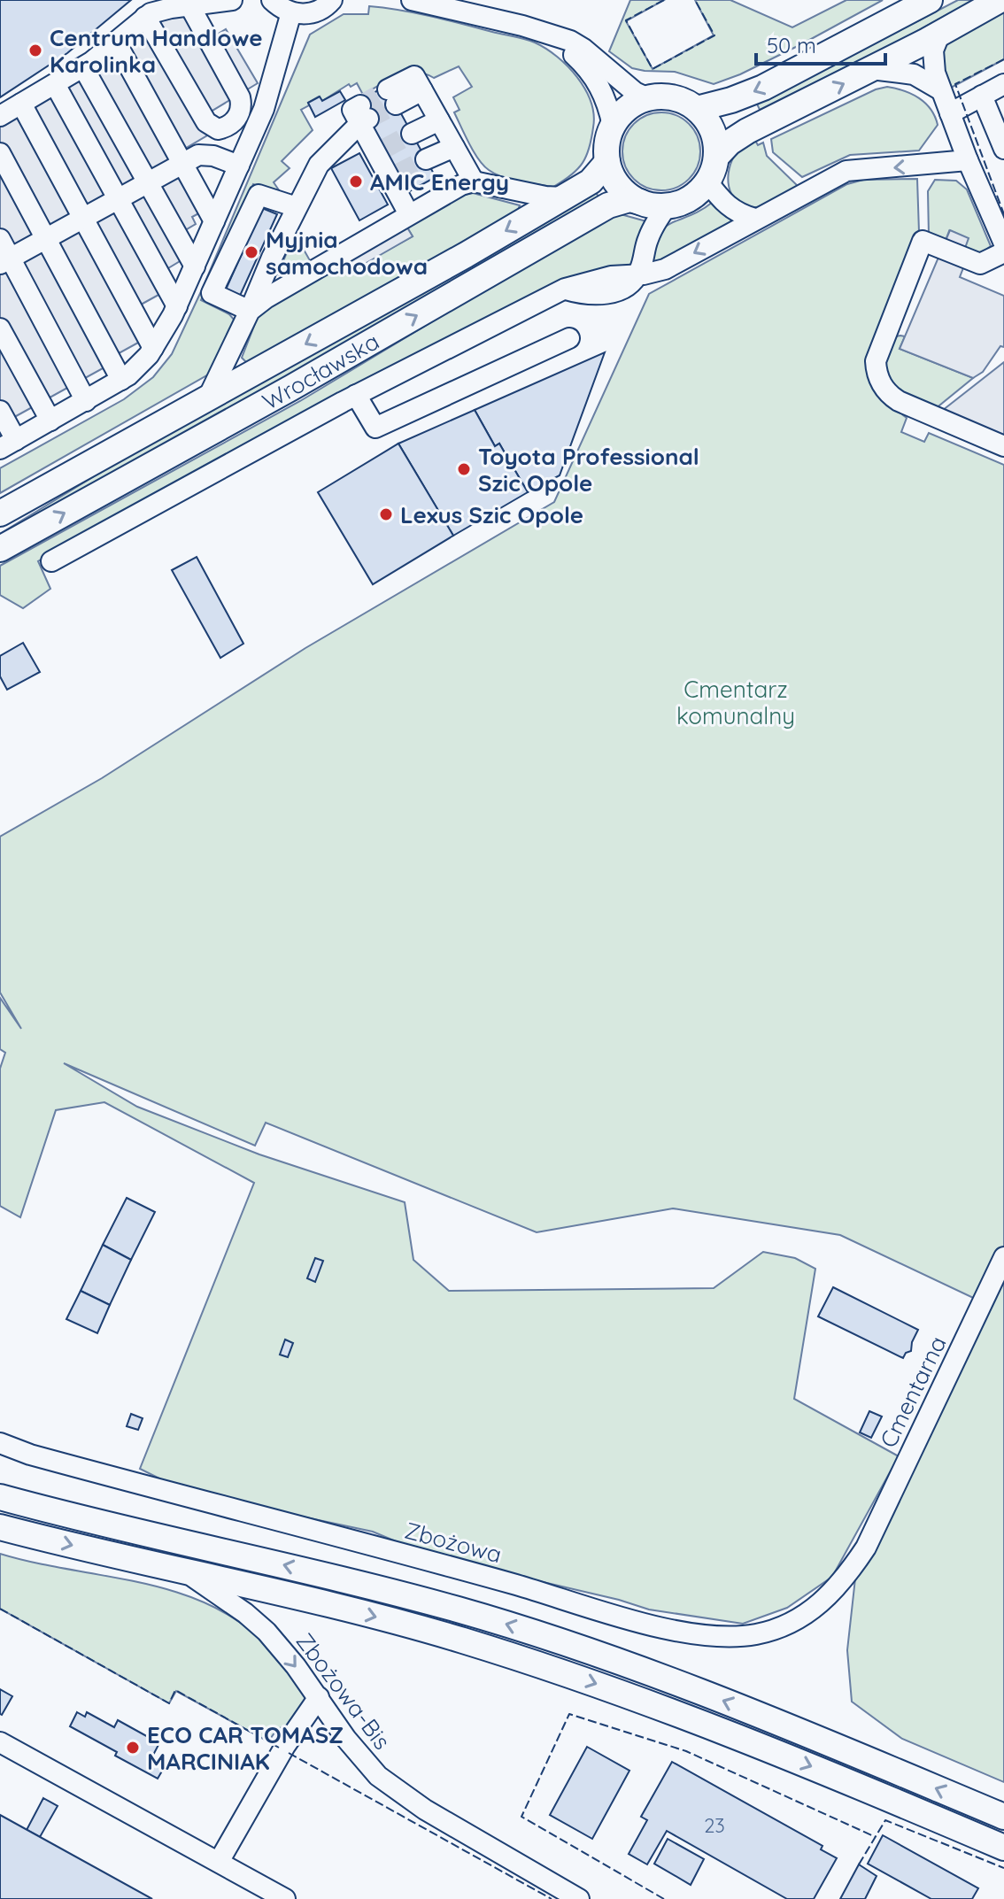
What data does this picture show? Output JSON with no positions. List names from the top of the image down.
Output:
{
  "streets": {
    "main road": ["Wrocławska"],
    "street": ["Cmentarna", "Zbożowa", "Zbożowa-Bis"]
  },
  "crossings": [
    ["Cmentarna", "Zbożowa"]
  ],
  "one_way": ["Zbożowa-Bis"],
  "parks": ["Cmentarz komunalny"],
  "places": [
    "Centrum Handlowe Karolinka",
    "AMIC Energy",
    "Myjnia samochodowa",
    "Toyota Professional Szic Opole",
    "Lexus Szic Opole",
    "ECO CAR TOMASZ MARCINIAK"
  ],
  "house_numbers": ["23"],
  "scale_bar": "50 m"
}
